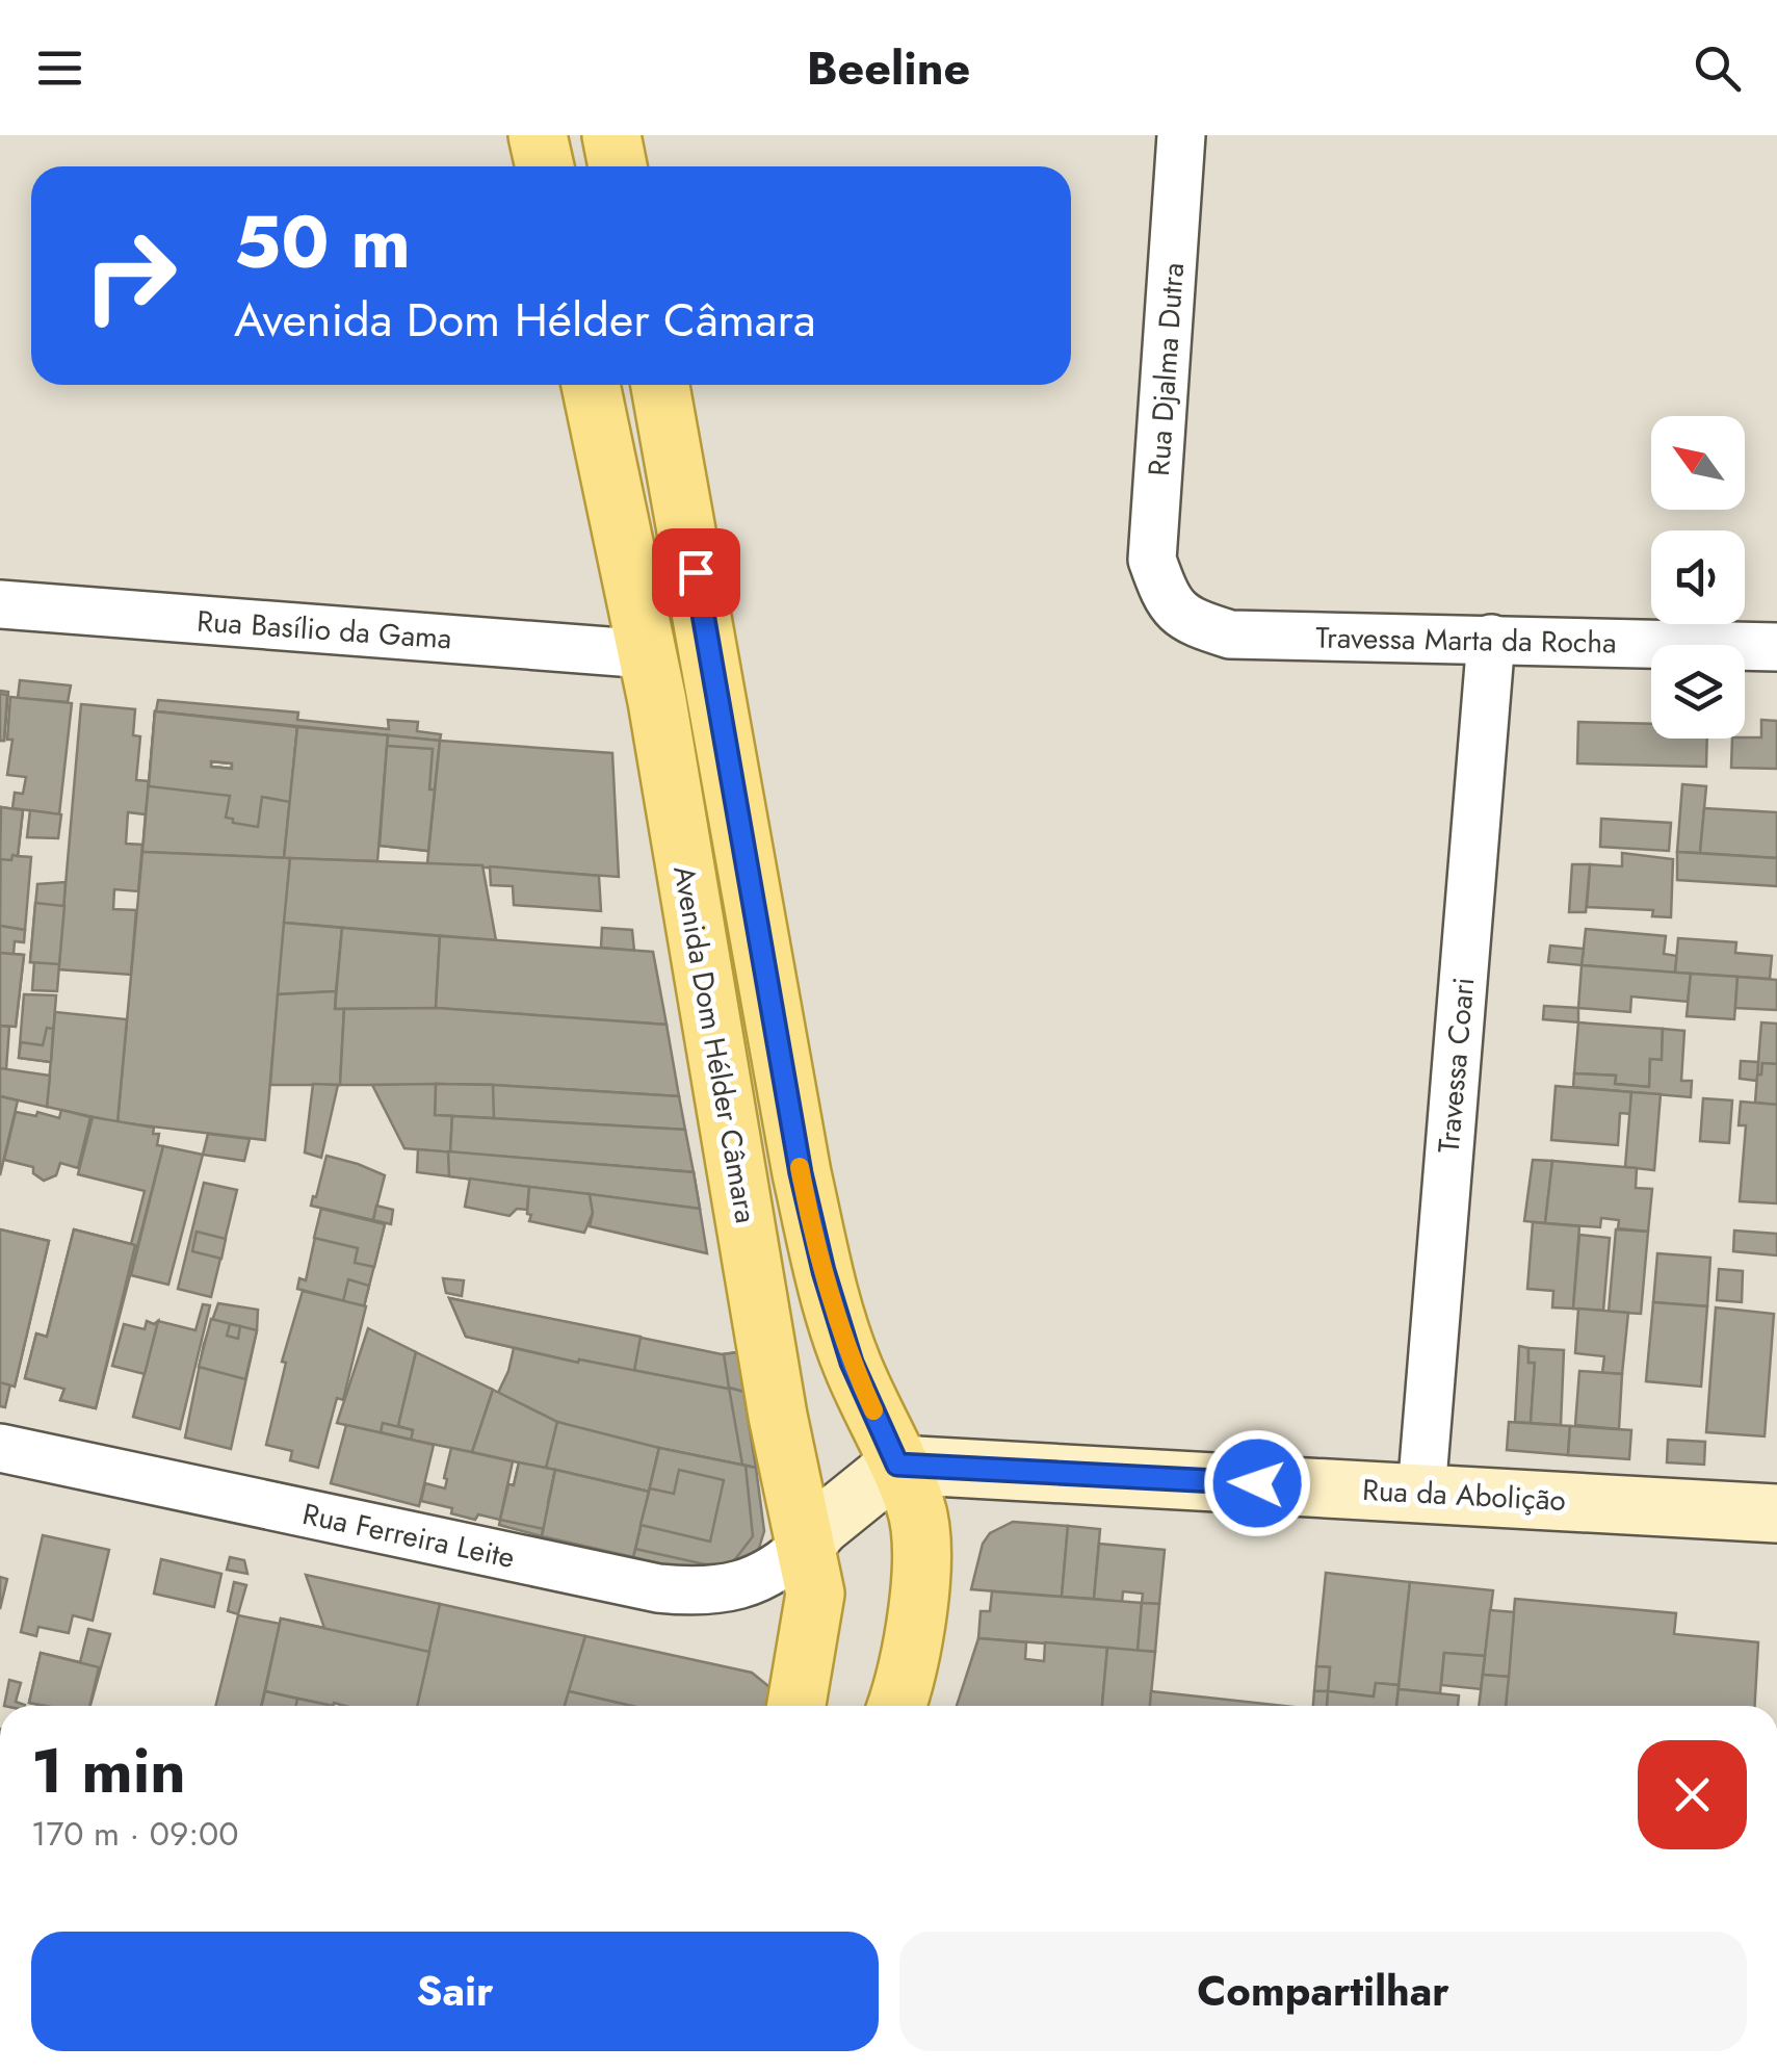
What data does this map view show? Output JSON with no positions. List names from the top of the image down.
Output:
{
  "streets": {
    "main road": ["Avenida Dom Hélder Câmara"],
    "street": [
      "Rua Djalma Dutra",
      "Rua Basílio da Gama",
      "Travessa Marta da Rocha",
      "Travessa Coari",
      "Rua da Abolição",
      "Rua Ferreira Leite"
    ]
  },
  "crossings": [
    ["Rua Djalma Dutra", "Travessa Marta da Rocha"],
    ["Rua Basílio da Gama", "Avenida Dom Hélder Câmara"],
    ["Travessa Marta da Rocha", "Travessa Coari"],
    ["Avenida Dom Hélder Câmara", "Rua Ferreira Leite"],
    ["Travessa Coari", "Rua da Abolição"]
  ],
  "north": "top left",
  "page": {
    "header": "Beeline",
    "turn": ["50 m", "Avenida Dom Hélder Câmara"],
    "heading": ["1 min", "170 m · 09:00"],
    "buttons": ["Sair", "Compartilhar"]
  }
}
